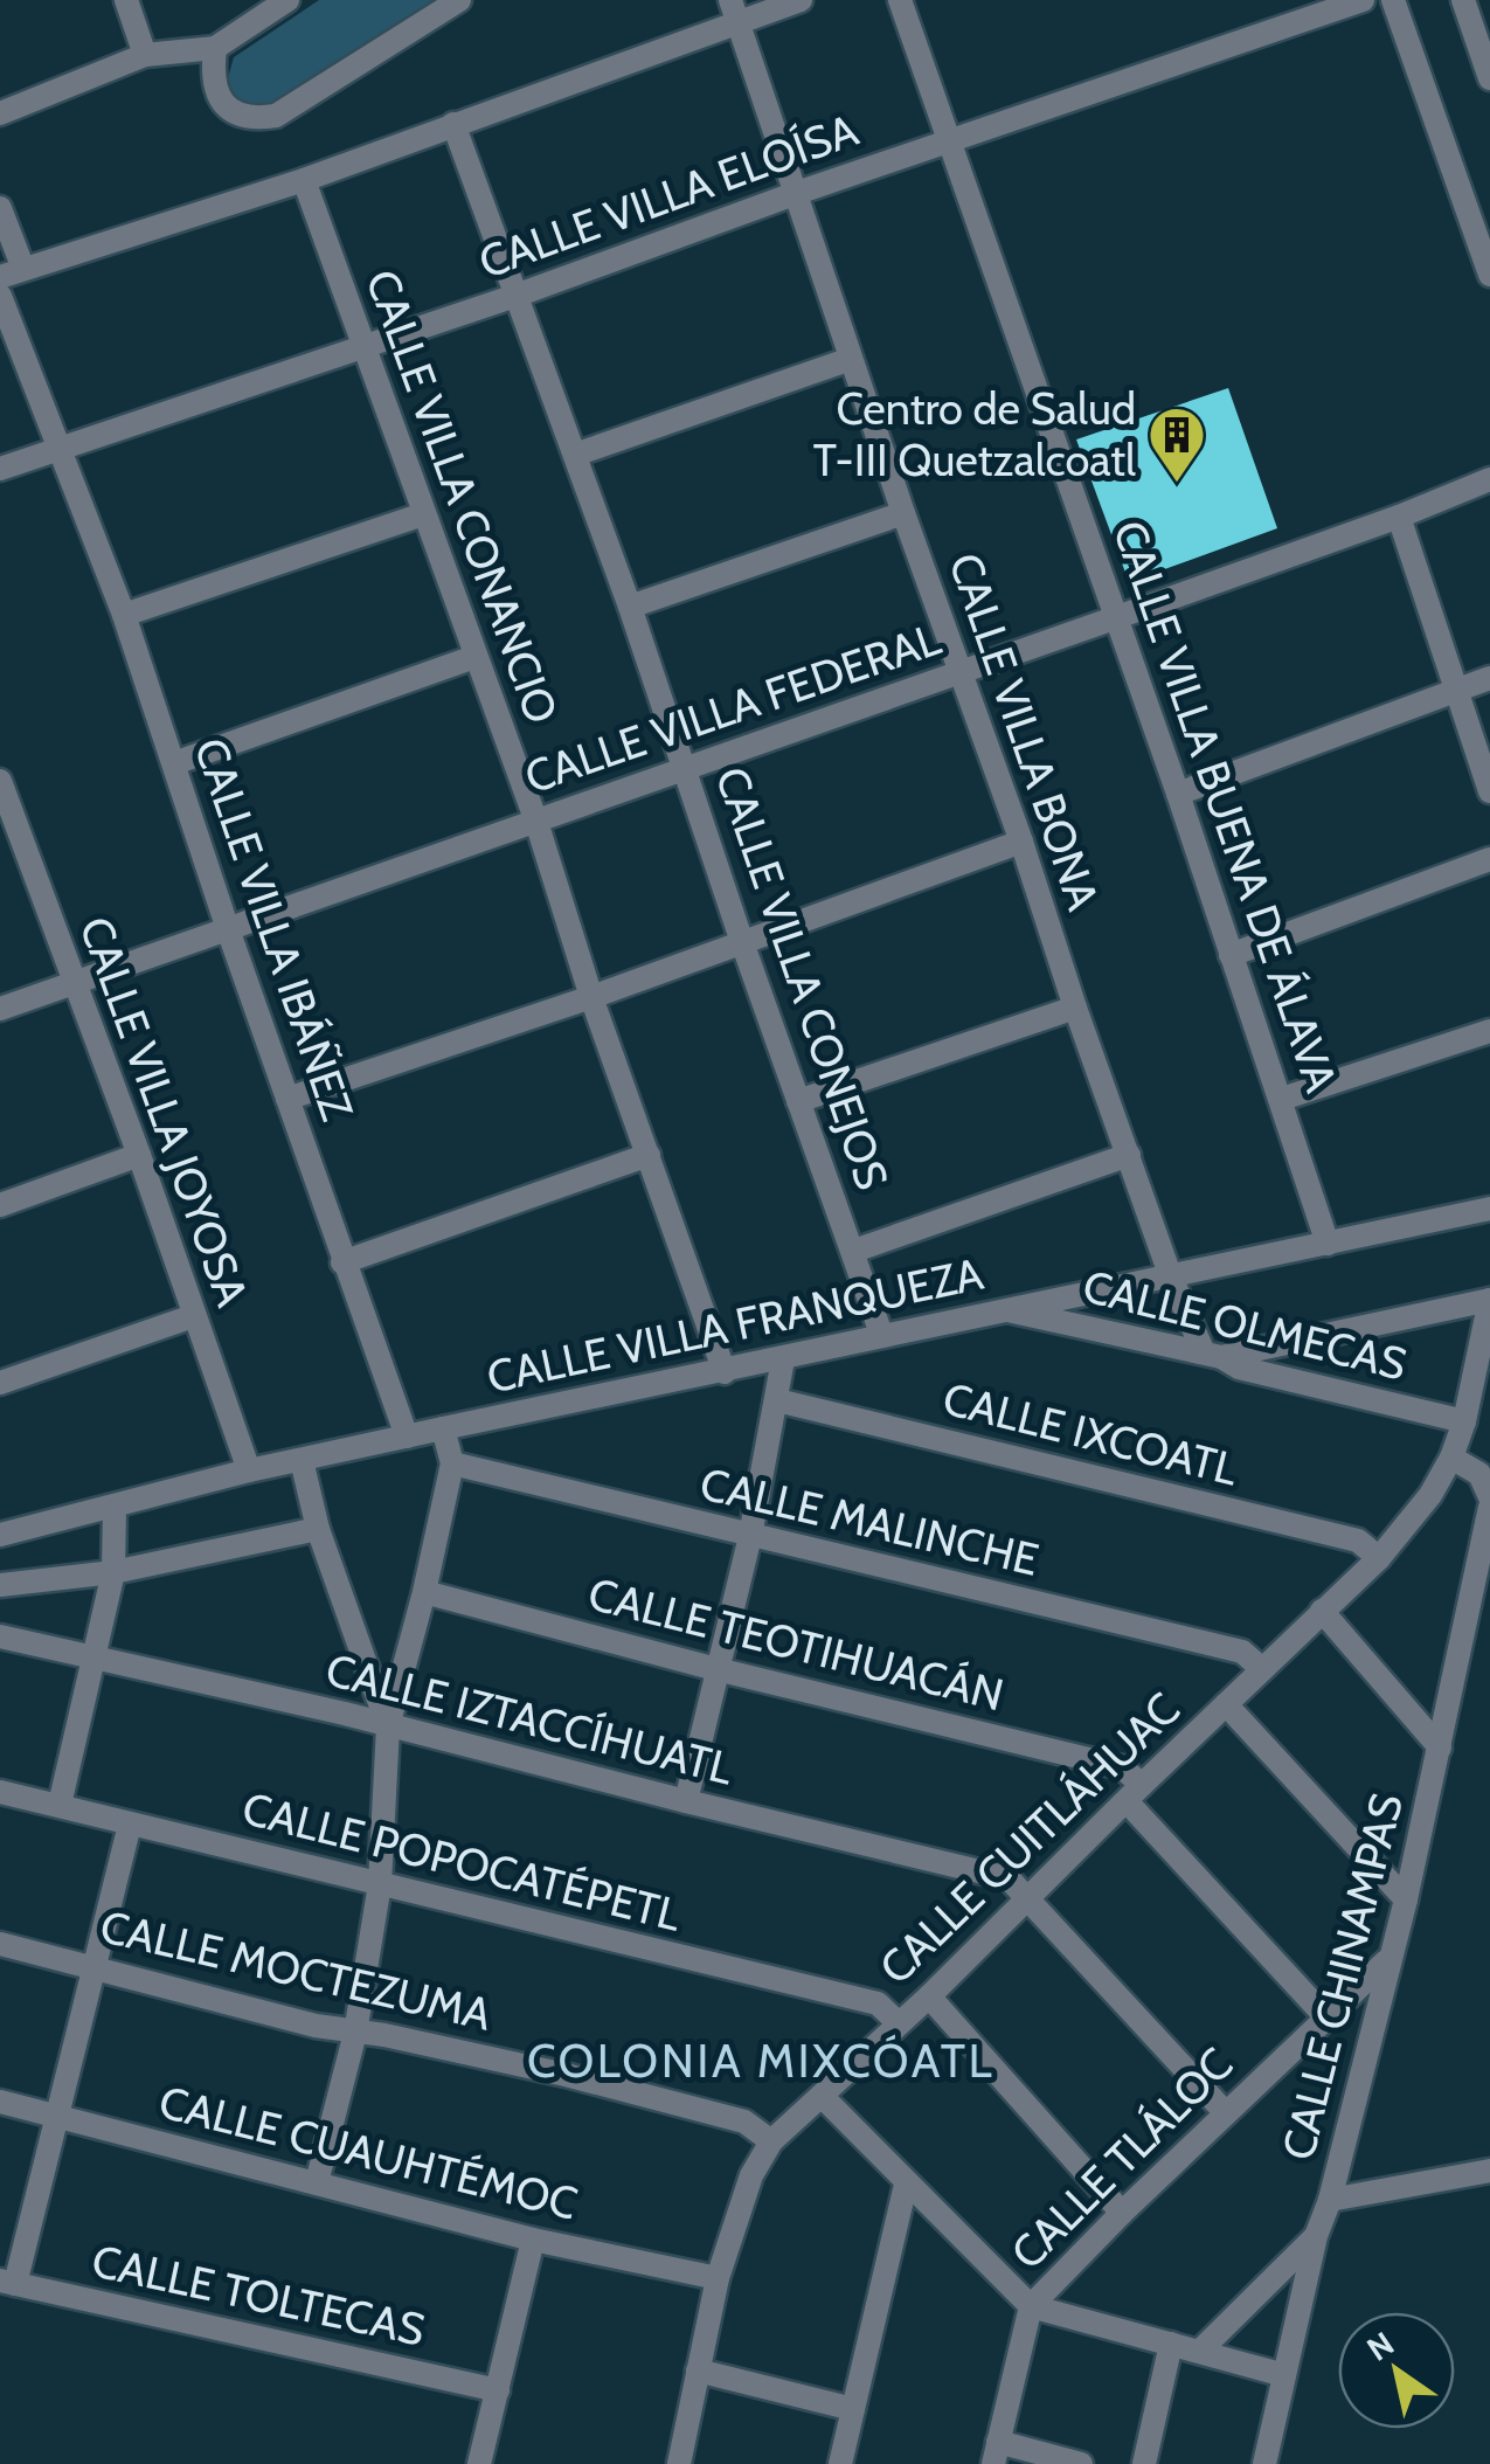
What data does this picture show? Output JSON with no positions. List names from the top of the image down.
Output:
{
  "streets": {
    "street": [
      "CALLE VILLA ELOÍSA",
      "CALLE VILLA CONANCIO",
      "CALLE VILLA FEDERAL",
      "CALLE VILLA BONA",
      "CALLE VILLA BUENA DE ÁLAVA",
      "CALLE VILLA IBÁÑEZ",
      "CALLE VILLA CONEJOS",
      "CALLE VILLA JOYOSA",
      "CALLE VILLA FRANQUEZA",
      "CALLE OLMECAS",
      "CALLE IXCOATL",
      "CALLE MALINCHE",
      "CALLE TEOTIHUACÁN",
      "CALLE IZTACCÍHUATL",
      "CALLE CUITLÁHUAC",
      "CALLE POPOCATÉPETL",
      "CALLE MOCTEZUMA",
      "CALLE CHINAMPAS",
      "CALLE CUAUHTÉMOC",
      "CALLE TLÁLOC",
      "CALLE TOLTECAS"
    ]
  },
  "crossings": [
    ["CALLE VILLA ELOÍSA", "CALLE VILLA CONANCIO"],
    ["CALLE VILLA ELOÍSA", "CALLE VILLA BONA"],
    ["CALLE VILLA ELOÍSA", "CALLE VILLA BUENA DE ÁLAVA"],
    ["CALLE VILLA ELOÍSA", "CALLE VILLA IBÁÑEZ"],
    ["CALLE VILLA ELOÍSA", "CALLE VILLA CONEJOS"],
    ["CALLE VILLA CONANCIO", "CALLE VILLA FEDERAL"],
    ["CALLE VILLA CONANCIO", "CALLE VILLA FRANQUEZA"],
    ["CALLE VILLA FEDERAL", "CALLE VILLA BONA"],
    ["CALLE VILLA FEDERAL", "CALLE VILLA BUENA DE ÁLAVA"],
    ["CALLE VILLA FEDERAL", "CALLE VILLA IBÁÑEZ"],
    ["CALLE VILLA FEDERAL", "CALLE VILLA CONEJOS"],
    ["CALLE VILLA FEDERAL", "CALLE VILLA JOYOSA"],
    ["CALLE VILLA BONA", "CALLE VILLA FRANQUEZA"],
    ["CALLE VILLA BONA", "CALLE OLMECAS"],
    ["CALLE VILLA BUENA DE ÁLAVA", "CALLE VILLA FRANQUEZA"],
    ["CALLE VILLA IBÁÑEZ", "CALLE VILLA FRANQUEZA"],
    ["CALLE VILLA CONEJOS", "CALLE VILLA FRANQUEZA"],
    ["CALLE VILLA JOYOSA", "CALLE VILLA FRANQUEZA"],
    ["CALLE VILLA FRANQUEZA", "CALLE OLMECAS"],
    ["CALLE OLMECAS", "CALLE CUITLÁHUAC"],
    ["CALLE IXCOATL", "CALLE CUITLÁHUAC"],
    ["CALLE MALINCHE", "CALLE CUITLÁHUAC"],
    ["CALLE TEOTIHUACÁN", "CALLE CUITLÁHUAC"],
    ["CALLE IZTACCÍHUATL", "CALLE CUITLÁHUAC"],
    ["CALLE IZTACCÍHUATL", "CALLE TLÁLOC"],
    ["CALLE CUITLÁHUAC", "CALLE POPOCATÉPETL"],
    ["CALLE CUITLÁHUAC", "CALLE MOCTEZUMA"],
    ["CALLE CUITLÁHUAC", "CALLE CHINAMPAS"],
    ["CALLE CUITLÁHUAC", "CALLE CUAUHTÉMOC"],
    ["CALLE CHINAMPAS", "CALLE TLÁLOC"]
  ],
  "districts": ["COLONIA MIXCÓATL"],
  "places": {
    "building": ["Centro de Salud T-III Quetzalcoatl"]
  },
  "north": "top left"
}
